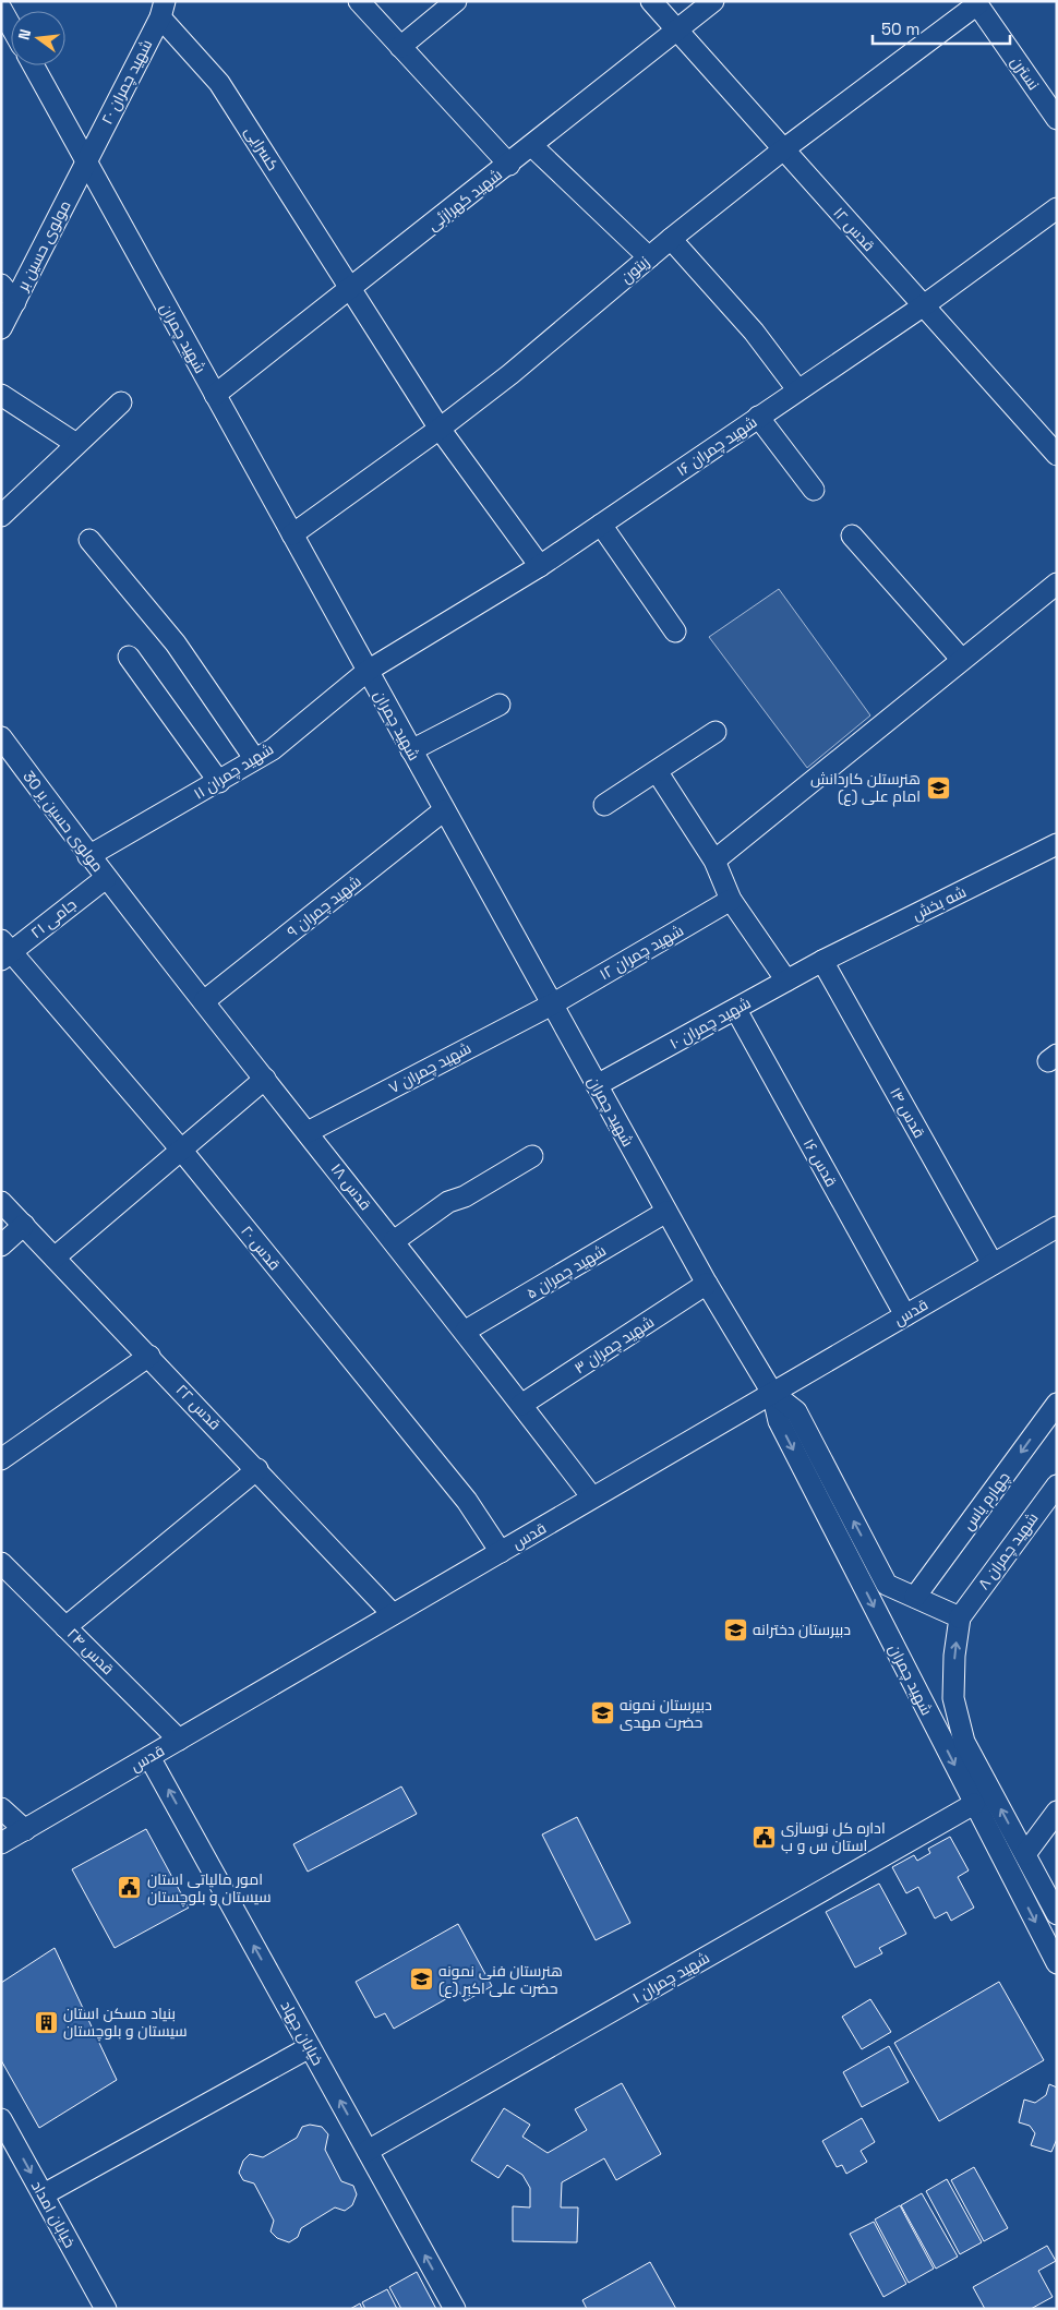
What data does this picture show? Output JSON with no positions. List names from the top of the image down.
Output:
{
  "streets": {
    "street": [
      "نسترن",
      "شهید چمران ۲۰",
      "کسرایی",
      "شهید کهرازئی",
      "قدس ۱۲",
      "مولوی حسین بر",
      "زیتون",
      "شهید چمران",
      "شهید چمران ۱۶",
      "شهید چمران ۱۱",
      "مولوی حسین بر 30",
      "شه بخش",
      "شهید چمران ۹",
      "جامی ۲۱",
      "شهید چمران ۱۲",
      "شهید چمران ۱۰",
      "شهید چمران ۷",
      "قدس ۱۴",
      "قدس ۱۶",
      "قدس ۱۸",
      "قدس ۲۰",
      "شهید چمران ۵",
      "قدس",
      "شهید چمران ۳",
      "قدس ۲۲",
      "چهارم یاس",
      "شهید چمران ۸",
      "قدس ۲۴",
      "شهید چمران ۱",
      "خیابان جهاد",
      "خیابان امداد"
    ]
  },
  "crossings": [
    ["نسترن", "زیتون"],
    ["شهید چمران ۲۰", "کسرایی"],
    ["شهید چمران ۲۰", "مولوی حسین بر"],
    ["شهید چمران ۲۰", "شهید چمران"],
    ["کسرایی", "شهید کهرازئی"],
    ["کسرایی", "زیتون"],
    ["کسرایی", "شهید چمران ۱۶"],
    ["شهید کهرازئی", "قدس ۱۲"],
    ["شهید کهرازئی", "شهید چمران"],
    ["قدس ۱۲", "زیتون"],
    ["قدس ۱۲", "شهید چمران ۱۶"],
    ["مولوی حسین بر", "شهید چمران"],
    ["زیتون", "شهید چمران"],
    ["شهید چمران", "شهید چمران ۱۶"],
    ["شهید چمران", "شهید چمران ۱۱"],
    ["شهید چمران", "شهید چمران ۹"],
    ["شهید چمران", "شهید چمران ۱۲"],
    ["شهید چمران", "شهید چمران ۱۰"],
    ["شهید چمران", "شهید چمران ۷"],
    ["شهید چمران", "شهید چمران ۵"],
    ["شهید چمران", "قدس"],
    ["شهید چمران", "شهید چمران ۳"],
    ["شهید چمران", "چهارم یاس"],
    ["شهید چمران", "شهید چمران ۸"],
    ["شهید چمران", "شهید چمران ۱"],
    ["شهید چمران ۱۶", "شهید چمران ۱۱"],
    ["شهید چمران ۱۱", "مولوی حسین بر 30"],
    ["مولوی حسین بر 30", "جامی ۲۱"],
    ["مولوی حسین بر 30", "قدس ۱۸"],
    ["شه بخش", "شهید چمران ۱۰"],
    ["شه بخش", "قدس ۱۴"],
    ["شهید چمران ۹", "قدس ۱۸"],
    ["جامی ۲۱", "قدس ۱۸"],
    ["جامی ۲۱", "قدس ۲۰"],
    ["شهید چمران ۱۲", "شهید چمران ۷"],
    ["شهید چمران ۱۰", "قدس ۱۴"],
    ["شهید چمران ۱۰", "قدس ۱۶"],
    ["شهید چمران ۷", "قدس ۱۸"],
    ["قدس ۱۴", "قدس"],
    ["قدس ۱۶", "قدس"],
    ["قدس ۱۸", "شهید چمران ۵"],
    ["قدس ۱۸", "قدس"],
    ["قدس ۱۸", "شهید چمران ۳"],
    ["قدس ۲۰", "قدس"],
    ["قدس", "قدس ۲۲"],
    ["قدس", "قدس ۲۴"],
    ["قدس", "خیابان جهاد"],
    ["شهید چمران ۱", "خیابان جهاد"]
  ],
  "one_way": ["چهارم یاس", "خیابان جهاد", "خیابان امداد"],
  "places": {
    "school or university": [
      "هنرستلن کاردانش امام علی (ع)",
      "دبیرستان دخترانه",
      "دبیرستان نمونه حضرت مهدی",
      "هنرستان فنی نمونه حضرت علی اکبر (ع)"
    ],
    "public building": ["اداره کل نوسازی استان س و ب", "امور مالیاتی استان سیستان و بلوچستان"],
    "building": ["بنیاد مسکن استان سیستان و بلوچستان"]
  },
  "scale_bar": "50 m",
  "north": "left"
}
